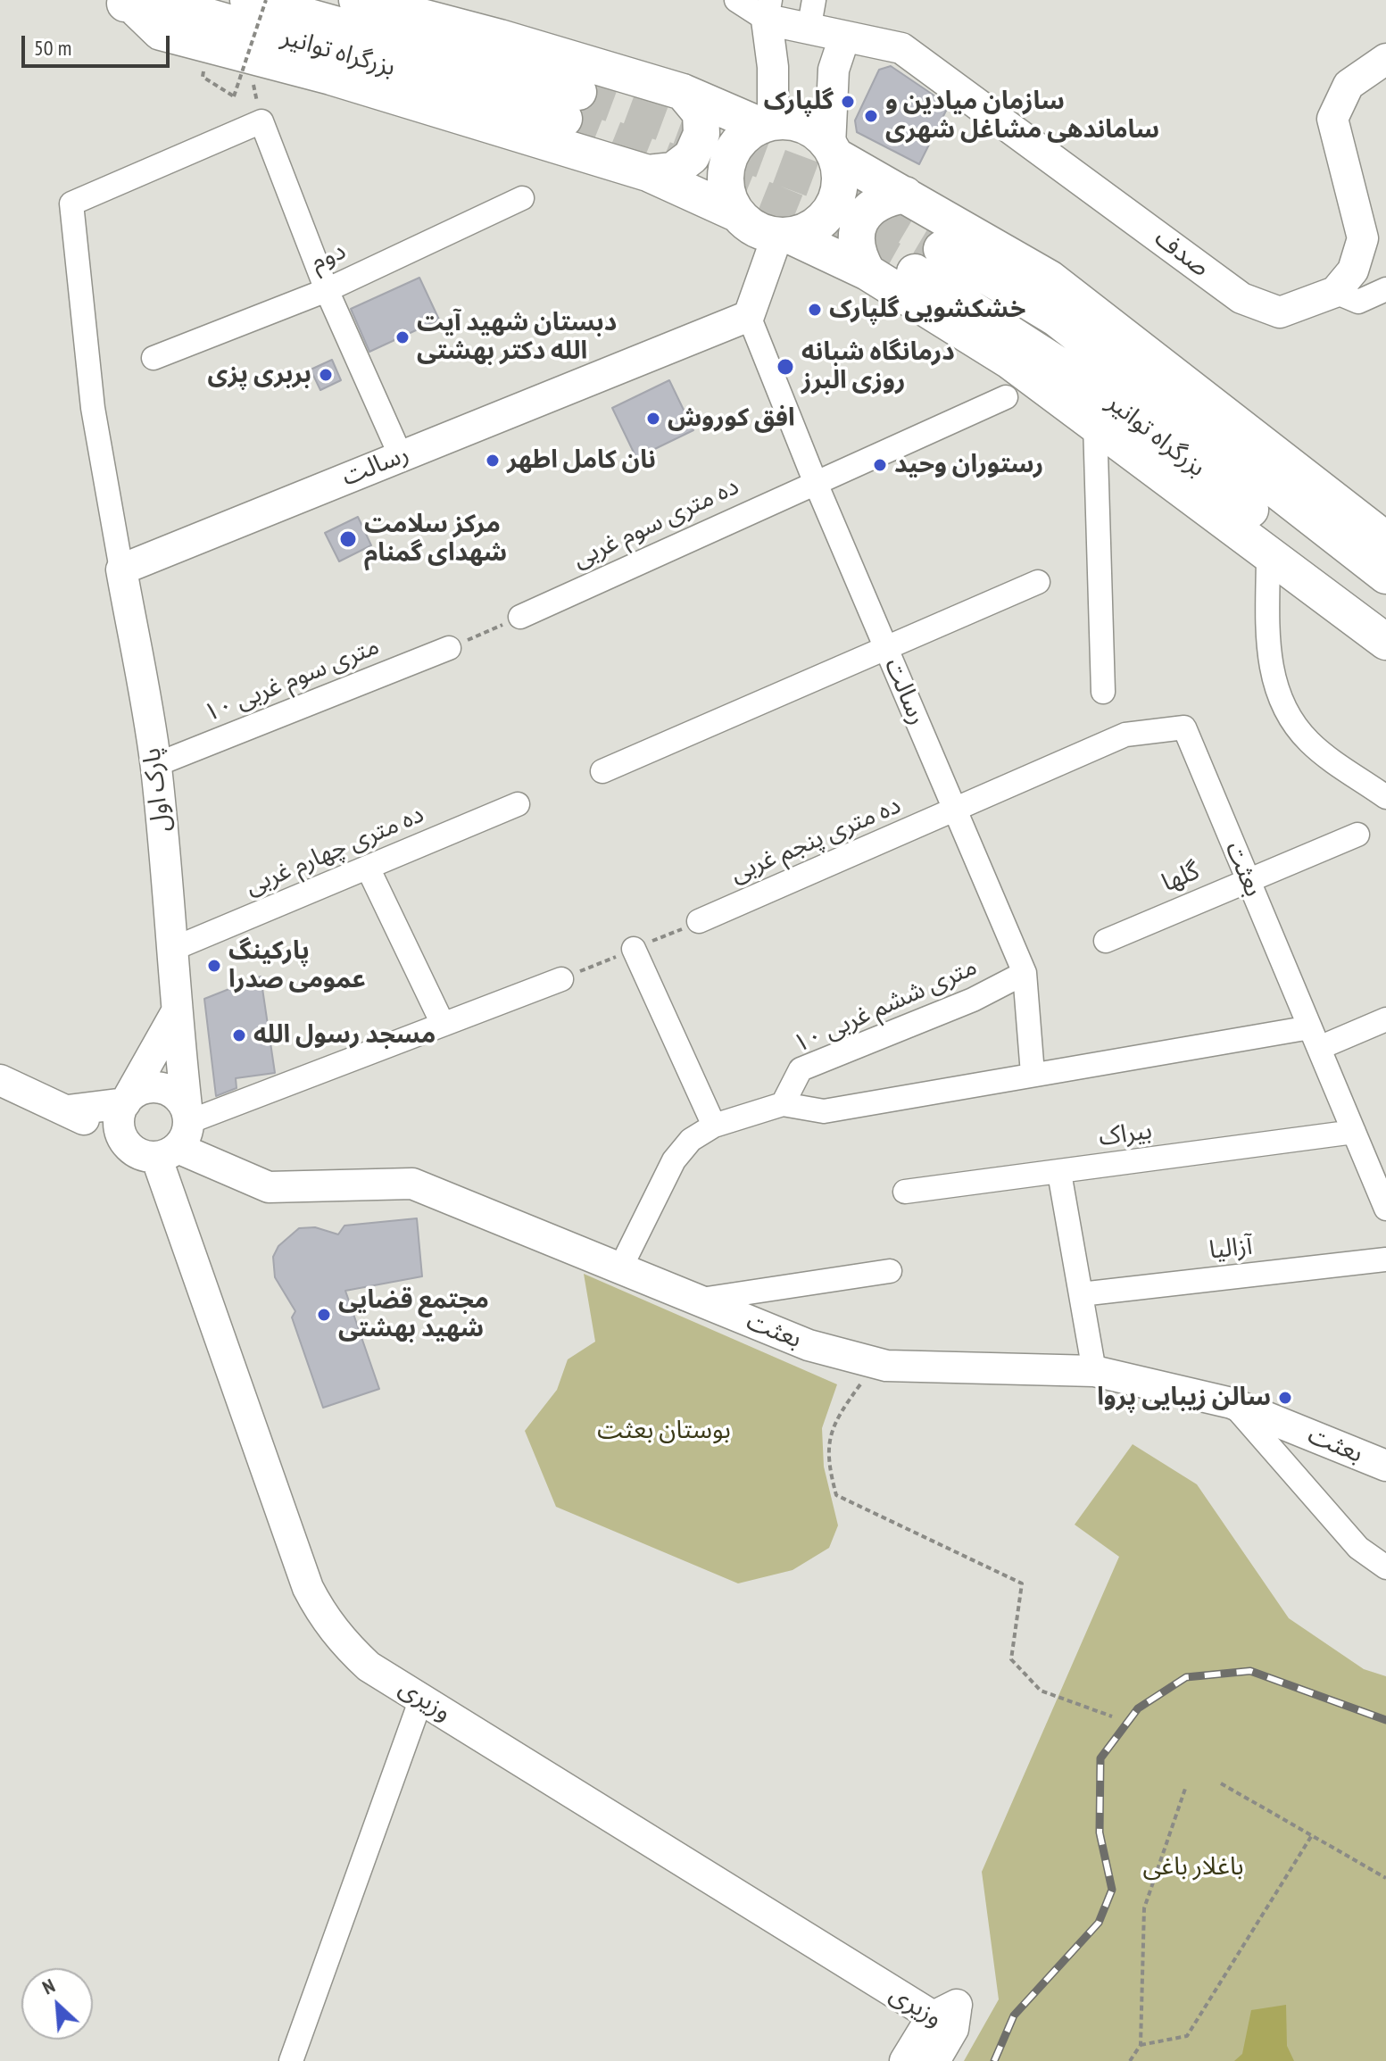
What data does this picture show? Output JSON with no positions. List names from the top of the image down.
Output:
{
  "streets": {
    "highway": ["بزرگراه توانیر"],
    "main road": [
      "صدف",
      "رسالت",
      "پارک اول",
      "بعثت",
      "وزیری"
    ],
    "street": [
      "دوم",
      "ده متری سوم غربی",
      "۱۰ متری سوم غربی",
      "ده متری پنجم غربی",
      "ده متری چهارم غربی",
      "گلها",
      "۱۰ متری ششم غربی",
      "بیراک",
      "آزالیا"
    ]
  },
  "crossings": [
    ["رسالت", "ده متری سوم غربی"],
    ["رسالت", "پارک اول"],
    ["رسالت", "ده متری پنجم غربی"],
    ["رسالت", "۱۰ متری ششم غربی"],
    ["۱۰ متری سوم غربی", "پارک اول"],
    ["پارک اول", "ده متری چهارم غربی"],
    ["پارک اول", "بعثت"],
    ["پارک اول", "وزیری"],
    ["ده متری پنجم غربی", "بعثت"],
    ["بعثت", "گلها"],
    ["بعثت", "بیراک"],
    ["بعثت", "وزیری"]
  ],
  "parks": ["بوستان بعثت", "باغلار باغی"],
  "places": [
    "گلپارک",
    "سازمان میادین و ساماندهی مشاغل شهری",
    "خشکشویی گلپارک",
    "دبستان شهید آیت الله دکتر بهشتی",
    "درمانگاه شبانه روزی البرز",
    "بربری پزی",
    "افق کوروش",
    "نان کامل اطهر",
    "رستوران وحید",
    "مرکز سلامت شهدای گمنام",
    "پارکینگ عمومی صدرا",
    "مسجد رسول الله",
    "مجتمع قضایی شهید بهشتی",
    "سالن زيبايى پروا"
  ],
  "scale_bar": "50 m",
  "north": "top left"
}
